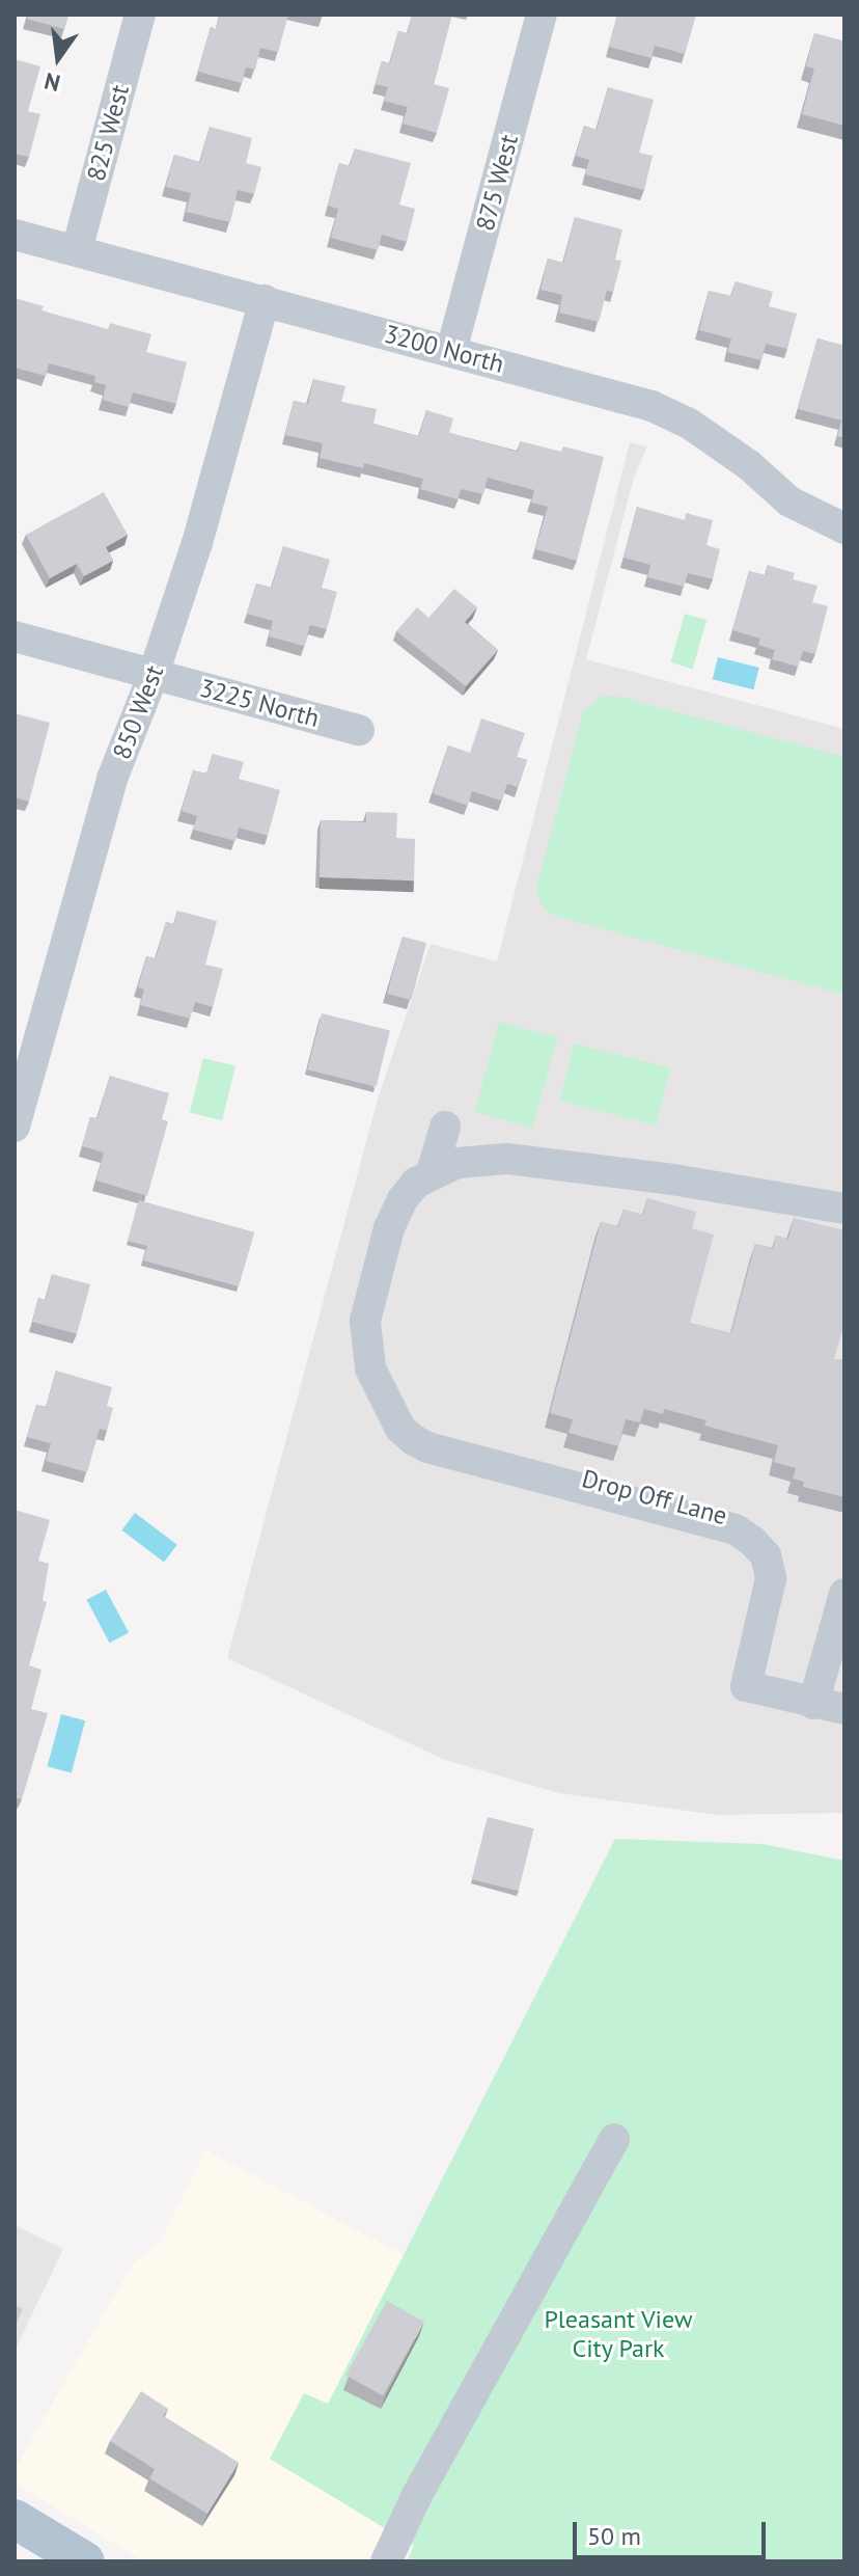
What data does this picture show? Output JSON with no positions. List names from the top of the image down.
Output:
{
  "streets": {
    "street": [
      "825 West",
      "875 West",
      "3200 North",
      "3225 North",
      "850 West"
    ]
  },
  "crossings": [
    ["825 West", "3200 North"],
    ["875 West", "3200 North"],
    ["3200 North", "850 West"],
    ["3225 North", "850 West"]
  ],
  "parks": ["Pleasant View City Park"],
  "scale_bar": "50 m",
  "north": "bottom"
}
